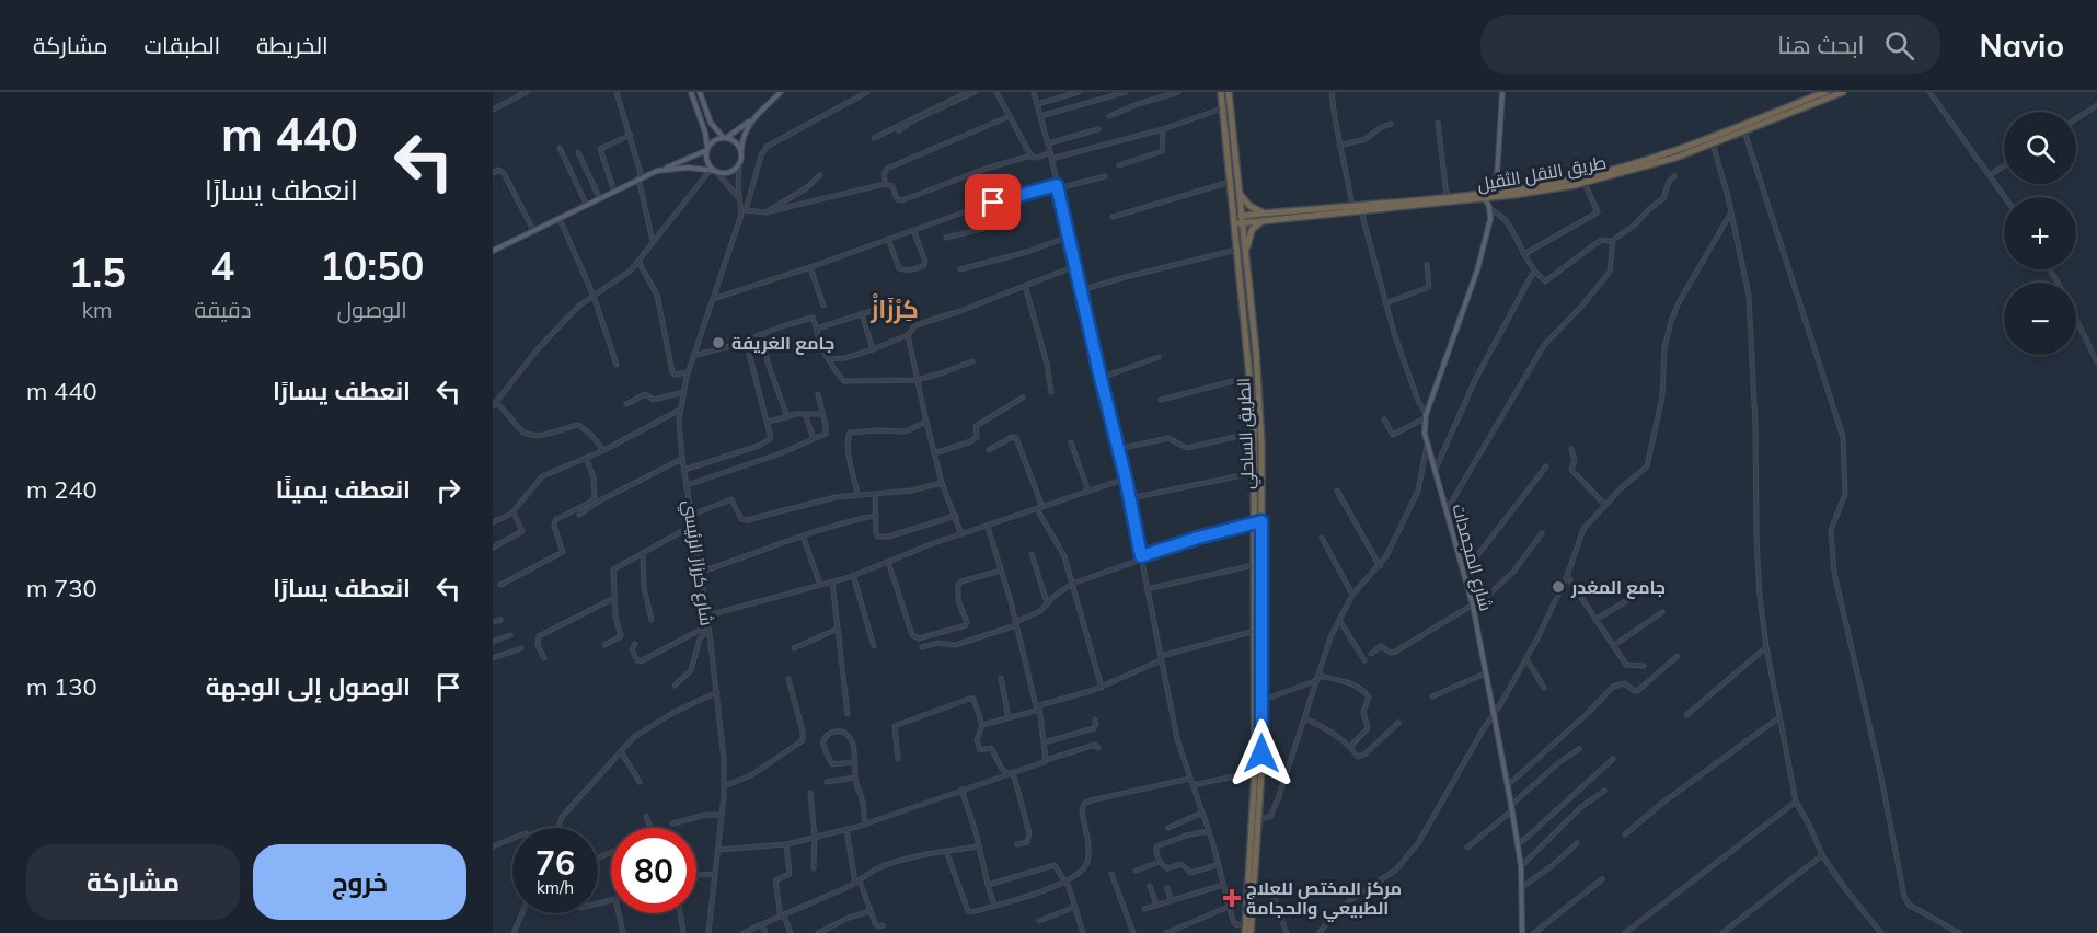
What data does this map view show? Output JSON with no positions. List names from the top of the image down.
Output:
{
  "streets": {
    "highway": ["طريق النقل الثقيل", "الطريق الساحلي"],
    "main road": ["شارع المجمدات"],
    "street": ["شارع كرزاز الرئيسي"]
  },
  "crossings": [
    ["طريق النقل الثقيل", "الطريق الساحلي"]
  ],
  "districts": ["كِرْزَازْ"],
  "places": {
    "other": ["جامع الغريفة", "جامع المغدر"],
    "health": ["مركز المختص للعلاج الطبيعي والحجامة"]
  },
  "page": {
    "header": "Navio",
    "search": "ابحث هنا",
    "nav": ["الخريطة", "الطبقات", "مشاركة"],
    "turn": ["440 m", "انعطف يسارًا"],
    "map_buttons": ["+", "−"],
    "eta": [
      "10:50",
      "الوصول",
      "4",
      "دقيقة",
      "1.5",
      "km"
    ],
    "list": [
      {
        "name": "انعطف يسارًا",
        "value": "440 m"
      },
      {
        "name": "انعطف يمينًا",
        "value": "240 m"
      },
      {
        "name": "انعطف يسارًا",
        "value": "730 m"
      },
      {
        "name": "الوصول إلى الوجهة",
        "value": "130 m"
      }
    ],
    "speed": "76 km/h",
    "limit": "80",
    "buttons": ["خروج", "مشاركة"]
  }
}
